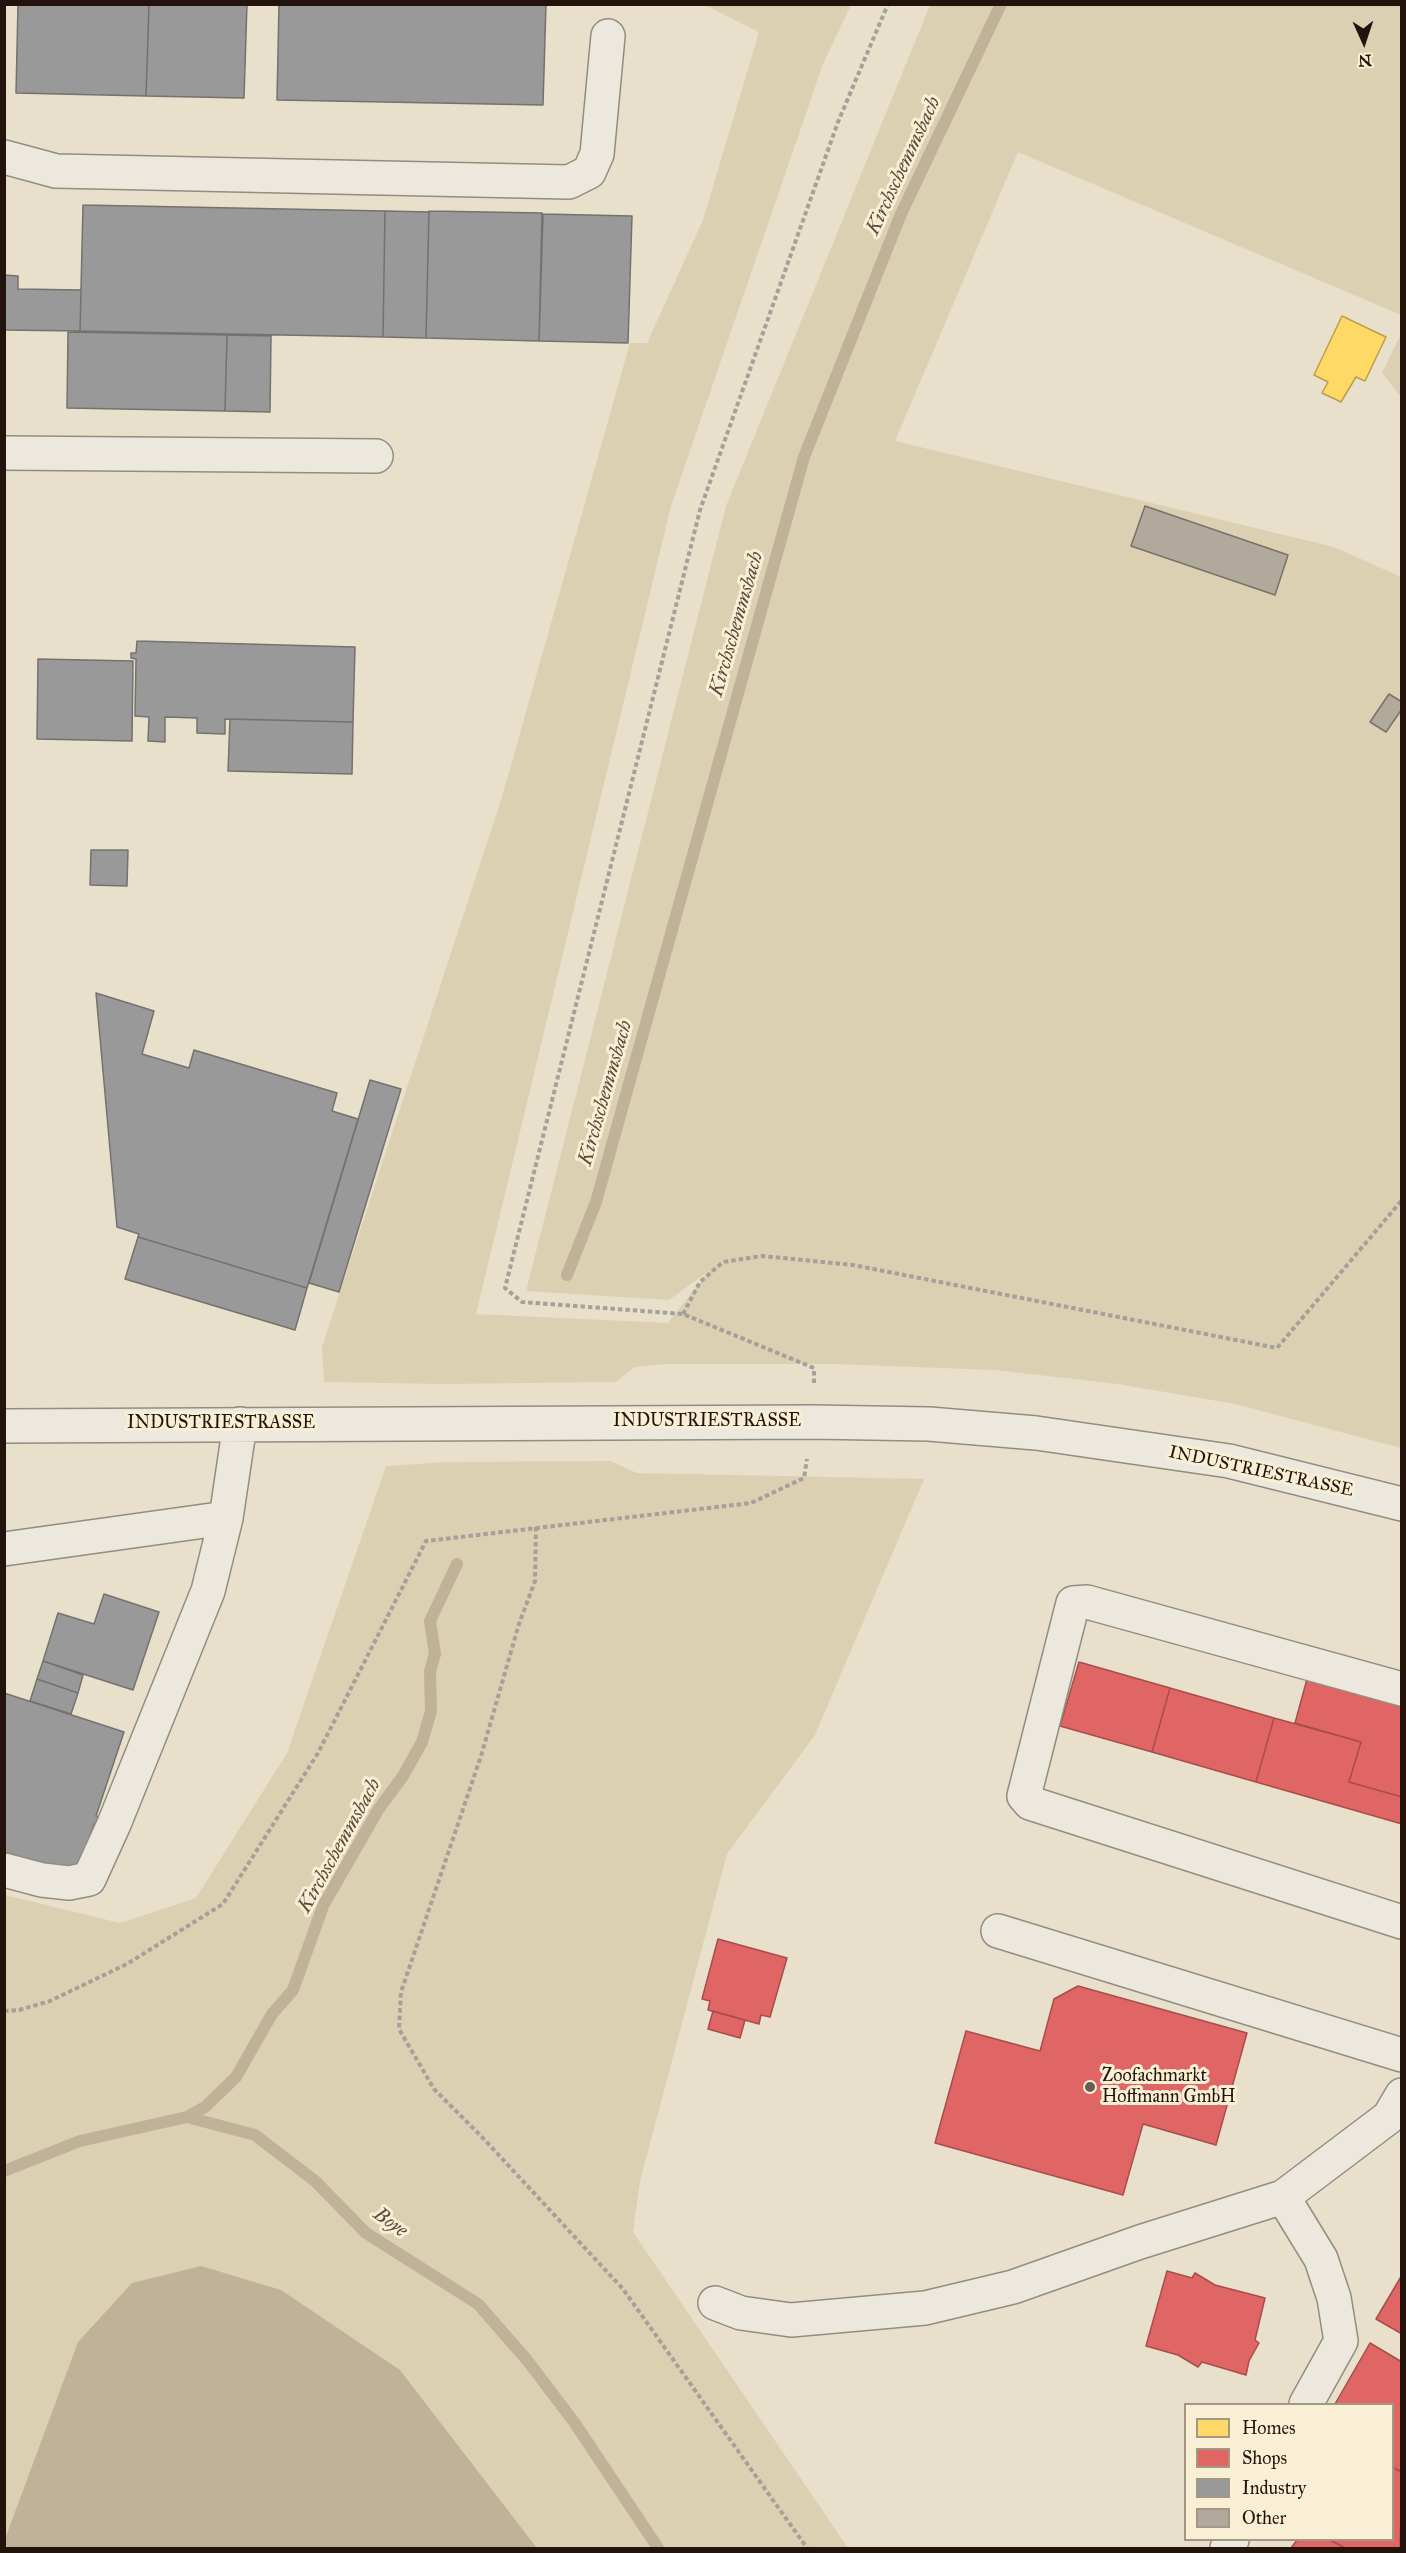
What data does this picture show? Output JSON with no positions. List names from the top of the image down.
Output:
{
  "streets": {
    "street": ["INDUSTRIESTRASSE"]
  },
  "water": ["Kirchschemmsbach", "Boye"],
  "places": ["Zoofachmarkt Hoffmann GmbH"],
  "legend": [
    "Homes",
    "Shops",
    "Industry",
    "Other"
  ],
  "north": "bottom"
}
